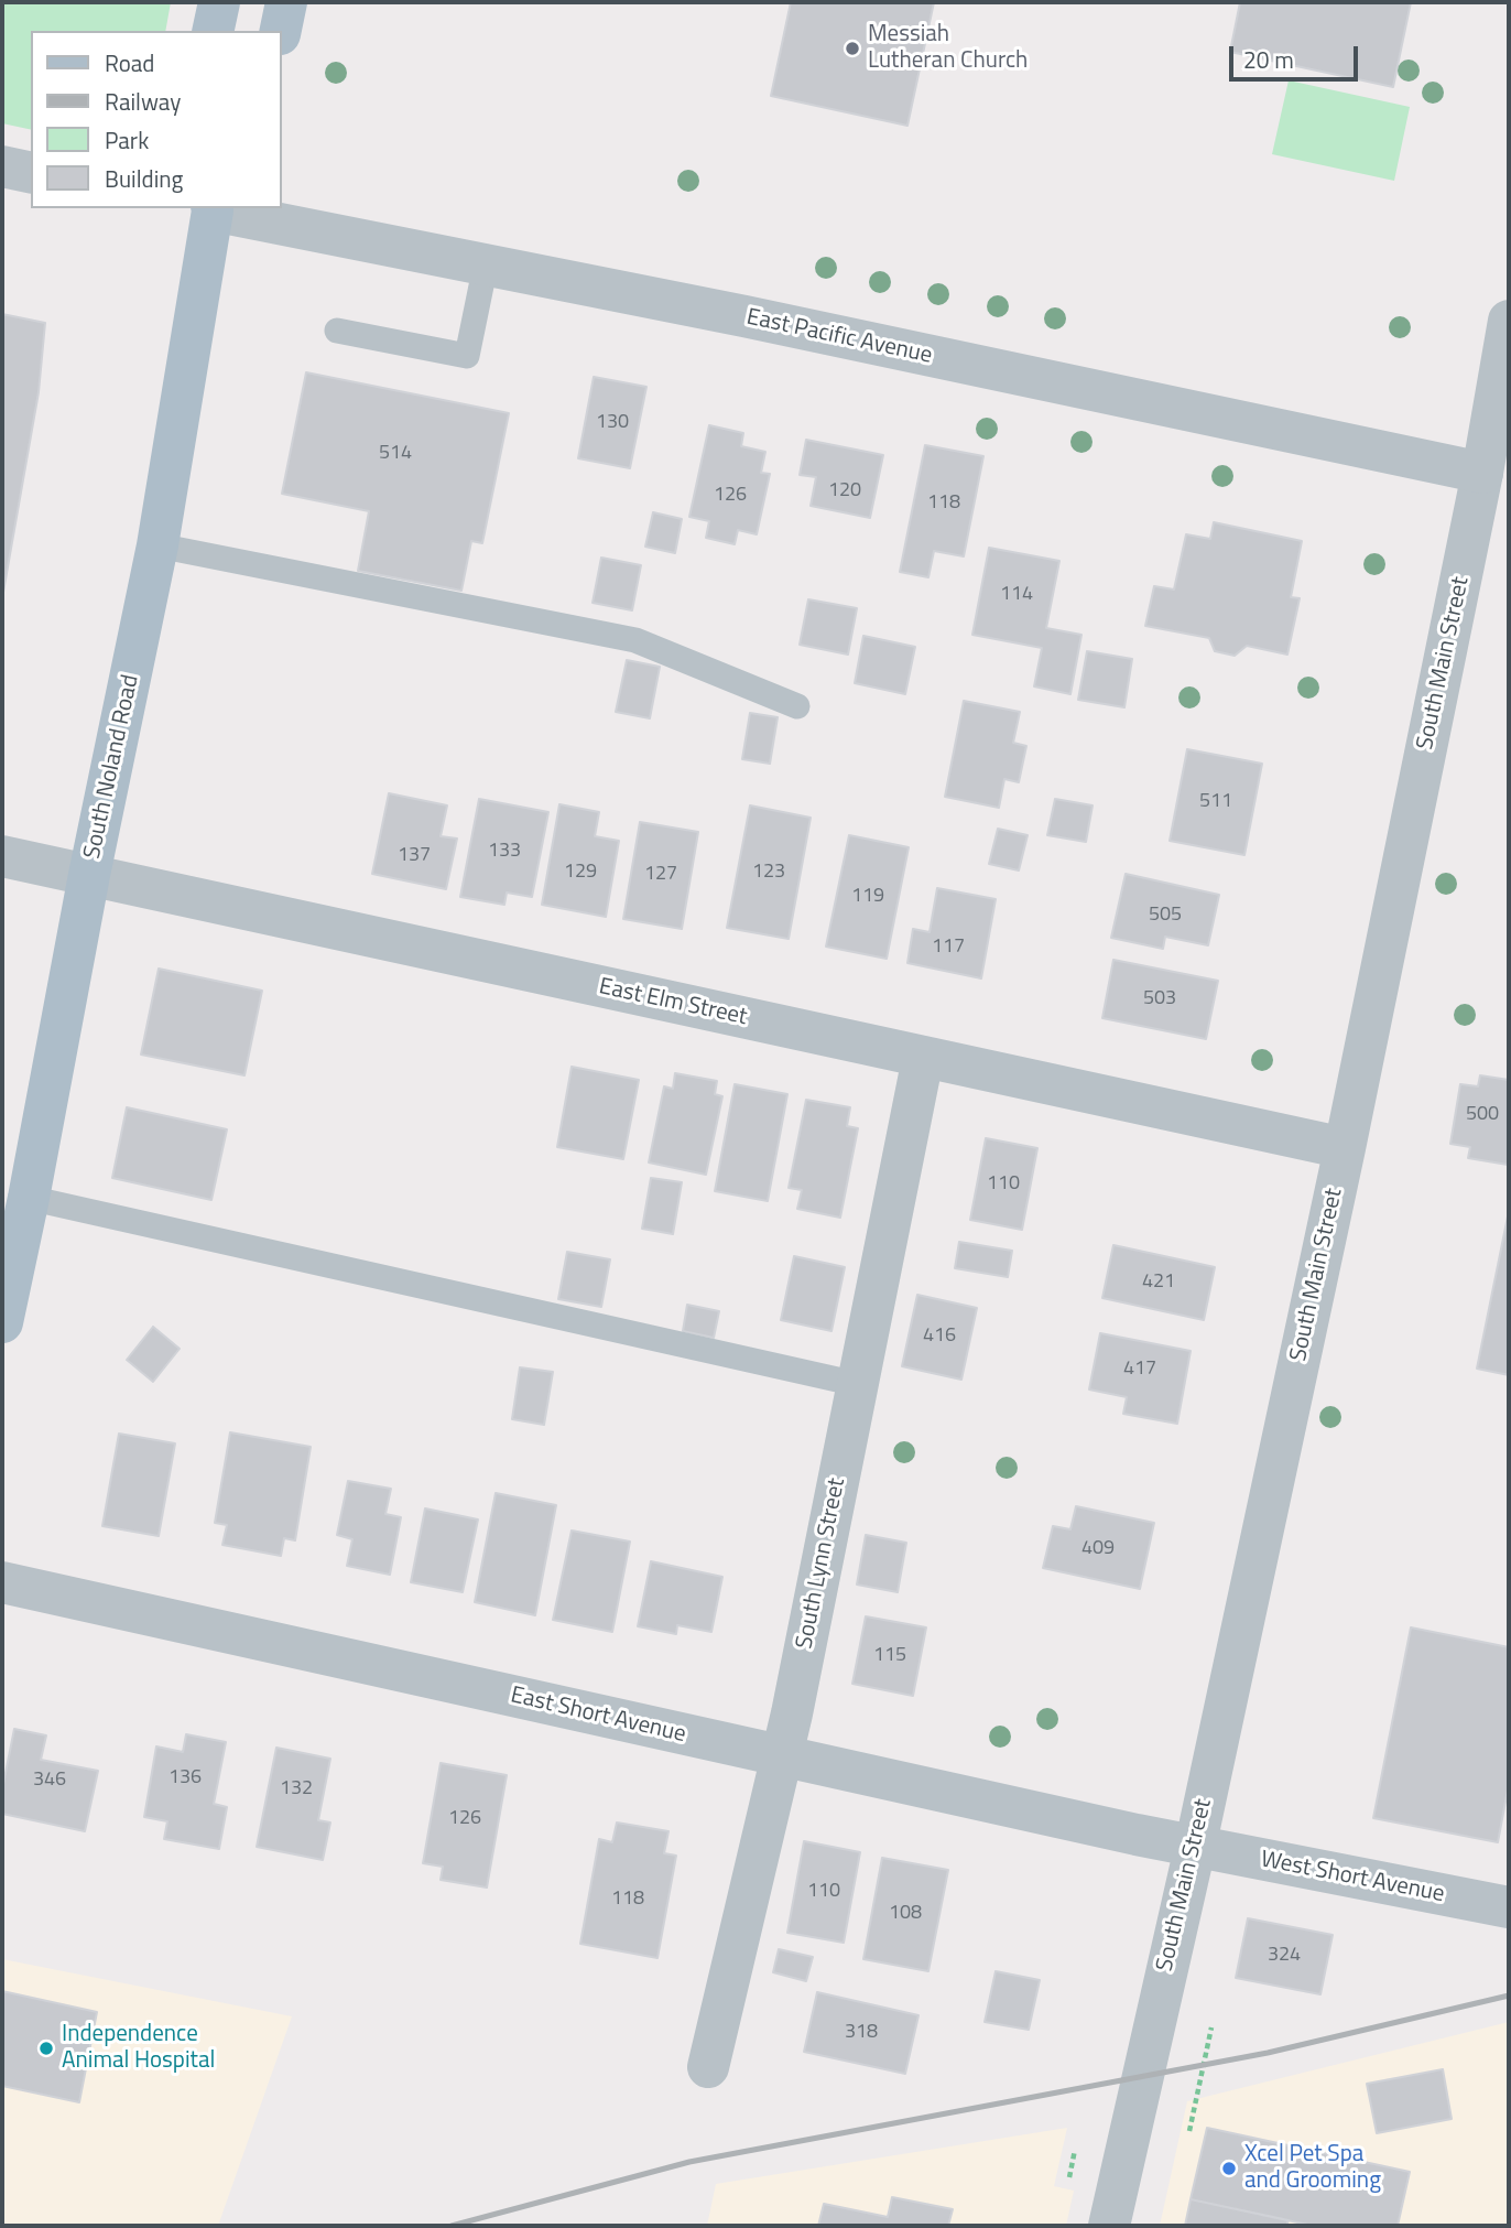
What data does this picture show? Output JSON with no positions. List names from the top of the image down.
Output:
{
  "streets": {
    "main road": ["South Noland Road"],
    "street": [
      "East Pacific Avenue",
      "South Main Street",
      "East Elm Street",
      "South Lynn Street",
      "East Short Avenue",
      "West Short Avenue"
    ]
  },
  "crossings": [
    ["East Pacific Avenue", "South Main Street"],
    ["South Main Street", "East Elm Street"],
    ["South Main Street", "East Short Avenue"],
    ["South Main Street", "West Short Avenue"],
    ["South Noland Road", "East Elm Street"],
    ["East Elm Street", "South Lynn Street"],
    ["South Lynn Street", "East Short Avenue"],
    ["East Short Avenue", "West Short Avenue"]
  ],
  "places": ["Messiah Lutheran Church", "Independence Animal Hospital", "Xcel Pet Spa and Grooming"],
  "house_numbers": [
    "130",
    "514",
    "120",
    "126",
    "118",
    "114",
    "511",
    "133",
    "137",
    "129",
    "123",
    "127",
    "119",
    "505",
    "117",
    "503",
    "500",
    "110",
    "421",
    "416",
    "417",
    "409",
    "115",
    "136",
    "346",
    "132",
    "126",
    "110",
    "118",
    "108",
    "324",
    "318"
  ],
  "legend": [
    "Road",
    "Railway",
    "Park",
    "Building"
  ],
  "scale_bar": "20 m"
}
